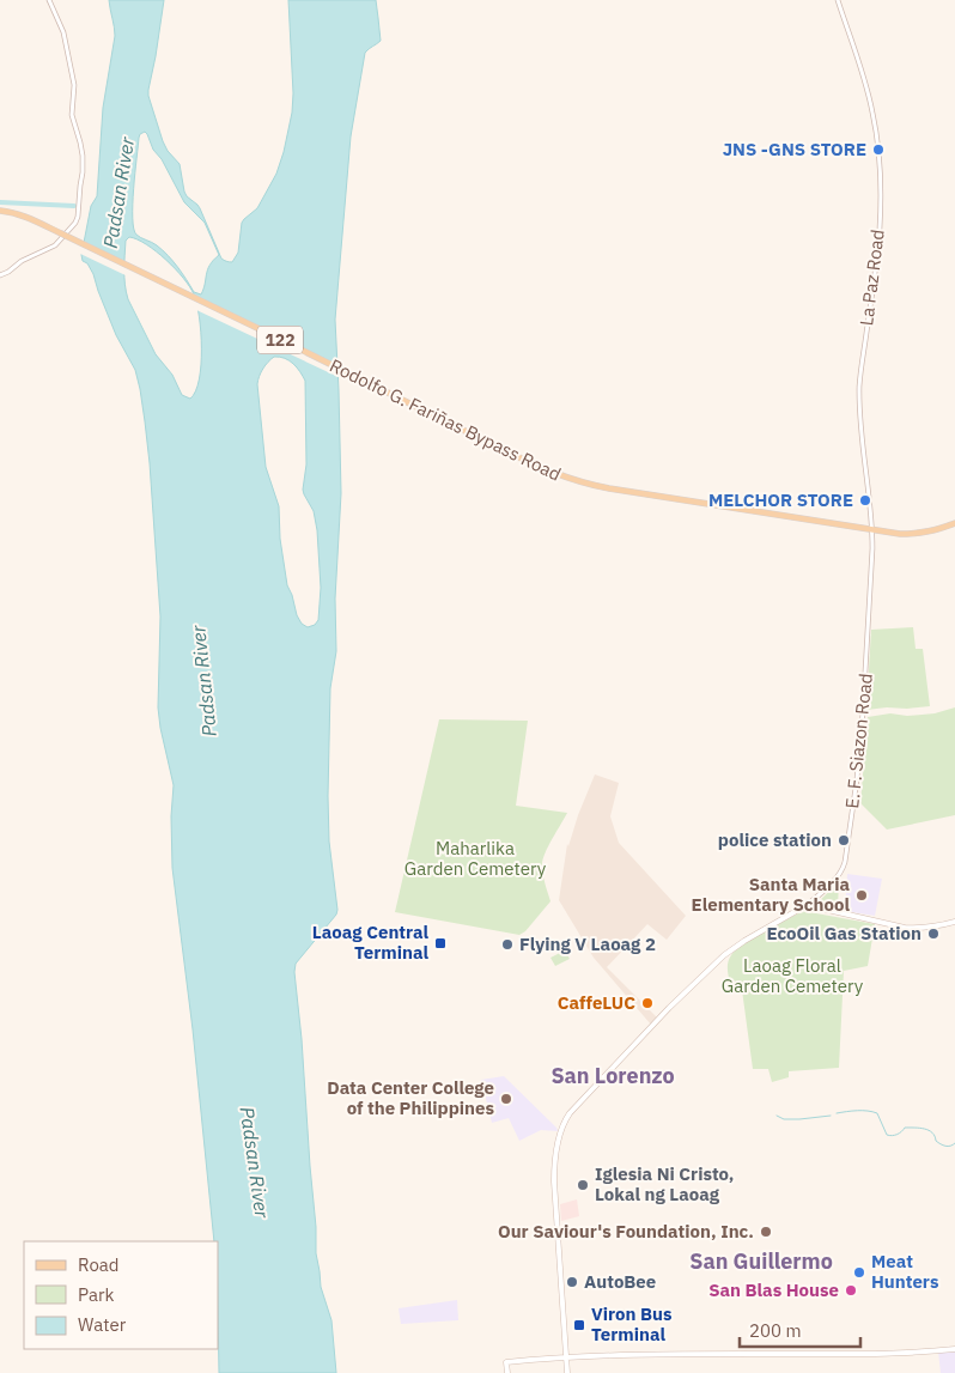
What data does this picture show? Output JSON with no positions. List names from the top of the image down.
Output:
{
  "streets": {
    "main road": ["122", "Rodolfo G. Fariñas Bypass Road"],
    "street": ["La Paz Road", "E. F. Siazon Road"]
  },
  "crossings": [
    ["La Paz Road", "Rodolfo G. Fariñas Bypass Road"],
    ["La Paz Road", "E. F. Siazon Road"]
  ],
  "districts": ["San Lorenzo", "San Guillermo"],
  "water": ["Padsan River"],
  "parks": ["Maharlika Garden Cemetery", "Laoag Floral Garden Cemetery"],
  "places": {
    "other": [
      "JNS -GNS STORE",
      "MELCHOR STORE",
      "police station",
      "Santa Maria Elementary School",
      "EcoOil Gas Station",
      "Flying V Laoag 2",
      "CaffeLUC",
      "Data Center College of the Philippines",
      "Iglesia Ni Cristo, Lokal ng Laoag",
      "Our Saviour's Foundation, Inc.",
      "Meat Hunters",
      "AutoBee",
      "San Blas House"
    ],
    "transit": ["Laoag Central Terminal", "Viron Bus Terminal"]
  },
  "legend": ["Road", "Park", "Water"],
  "scale_bar": "200 m"
}
